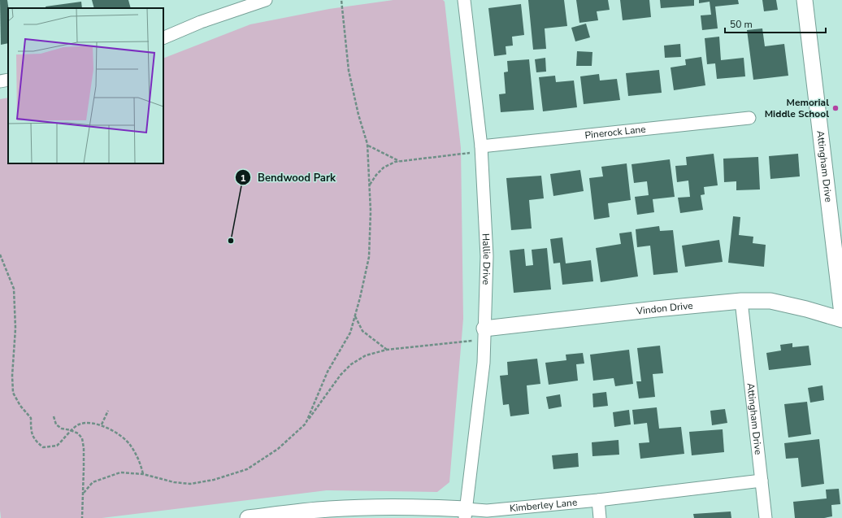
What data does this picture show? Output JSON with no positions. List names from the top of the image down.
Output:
{
  "streets": {
    "street": [
      "Pinerock Lane",
      "Attingham Drive",
      "Hallie Drive",
      "Vindon Drive",
      "Kimberley Lane"
    ]
  },
  "crossings": [
    ["Pinerock Lane", "Hallie Drive"],
    ["Attingham Drive", "Vindon Drive"],
    ["Attingham Drive", "Kimberley Lane"],
    ["Hallie Drive", "Vindon Drive"],
    ["Hallie Drive", "Kimberley Lane"]
  ],
  "places": ["Memorial Middle School", "Bendwood Park"],
  "scale_bar": "50 m"
}
